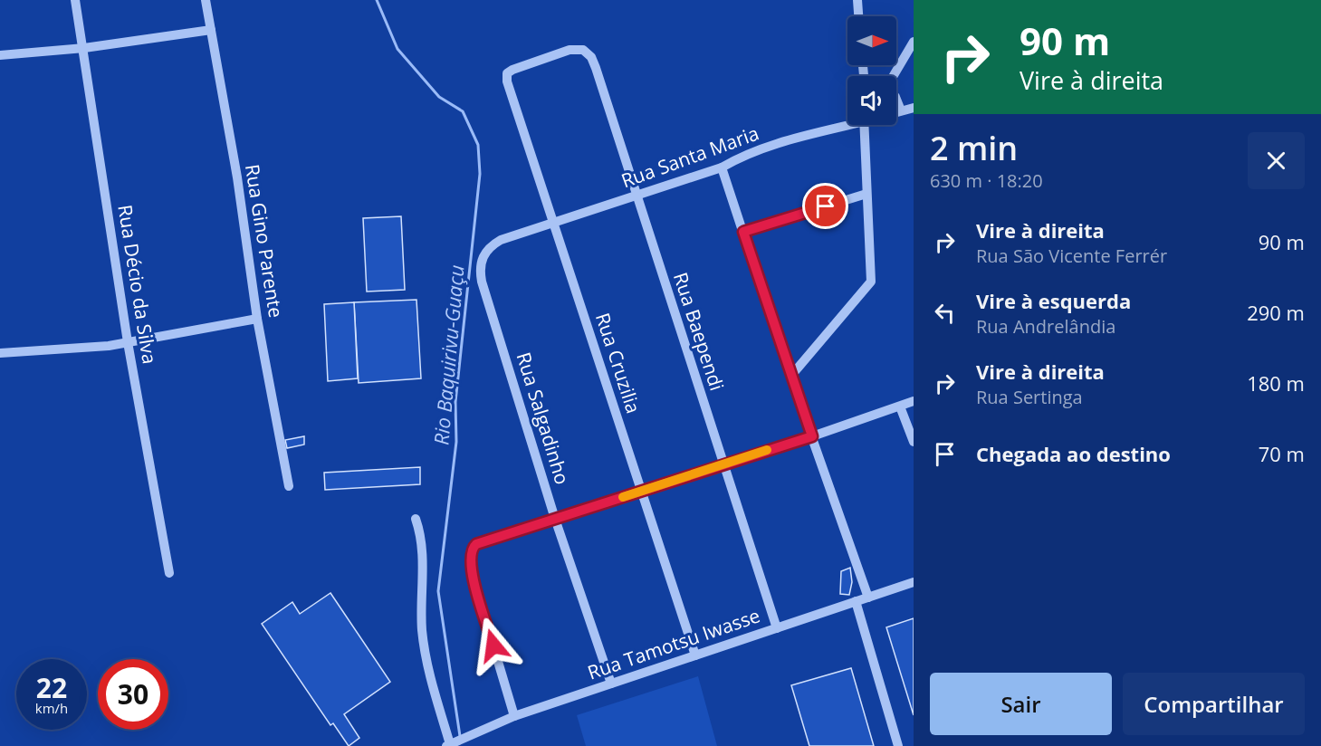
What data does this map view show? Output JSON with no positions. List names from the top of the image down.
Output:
{
  "streets": {
    "street": [
      "Rua Santa Maria",
      "Rua Gino Parente",
      "Rua Décio da Silva",
      "Rua Baependi",
      "Rua Cruzilia",
      "Rua Salgadinho",
      "Rua Tamotsu Iwasse"
    ]
  },
  "crossings": [
    ["Rua Santa Maria", "Rua Baependi"],
    ["Rua Santa Maria", "Rua Cruzilia"],
    ["Rua Santa Maria", "Rua Salgadinho"],
    ["Rua Baependi", "Rua Cruzilia"],
    ["Rua Baependi", "Rua Tamotsu Iwasse"],
    ["Rua Cruzilia", "Rua Tamotsu Iwasse"],
    ["Rua Salgadinho", "Rua Tamotsu Iwasse"]
  ],
  "water": ["Rio Baquirivu-Guaçu"],
  "north": "right",
  "page": {
    "turn": ["90 m", "Vire à direita"],
    "heading": ["2 min", "630 m · 18:20"],
    "list": [
      {
        "name": "Vire à direita",
        "note": "Rua São Vicente Ferrér",
        "value": "90 m"
      },
      {
        "name": "Vire à esquerda",
        "note": "Rua Andrelândia",
        "value": "290 m"
      },
      {
        "name": "Vire à direita",
        "note": "Rua Sertinga",
        "value": "180 m"
      },
      {
        "name": "Chegada ao destino",
        "value": "70 m"
      }
    ],
    "speed": "22 km/h",
    "limit": "30",
    "buttons": ["Sair", "Compartilhar"]
  }
}
